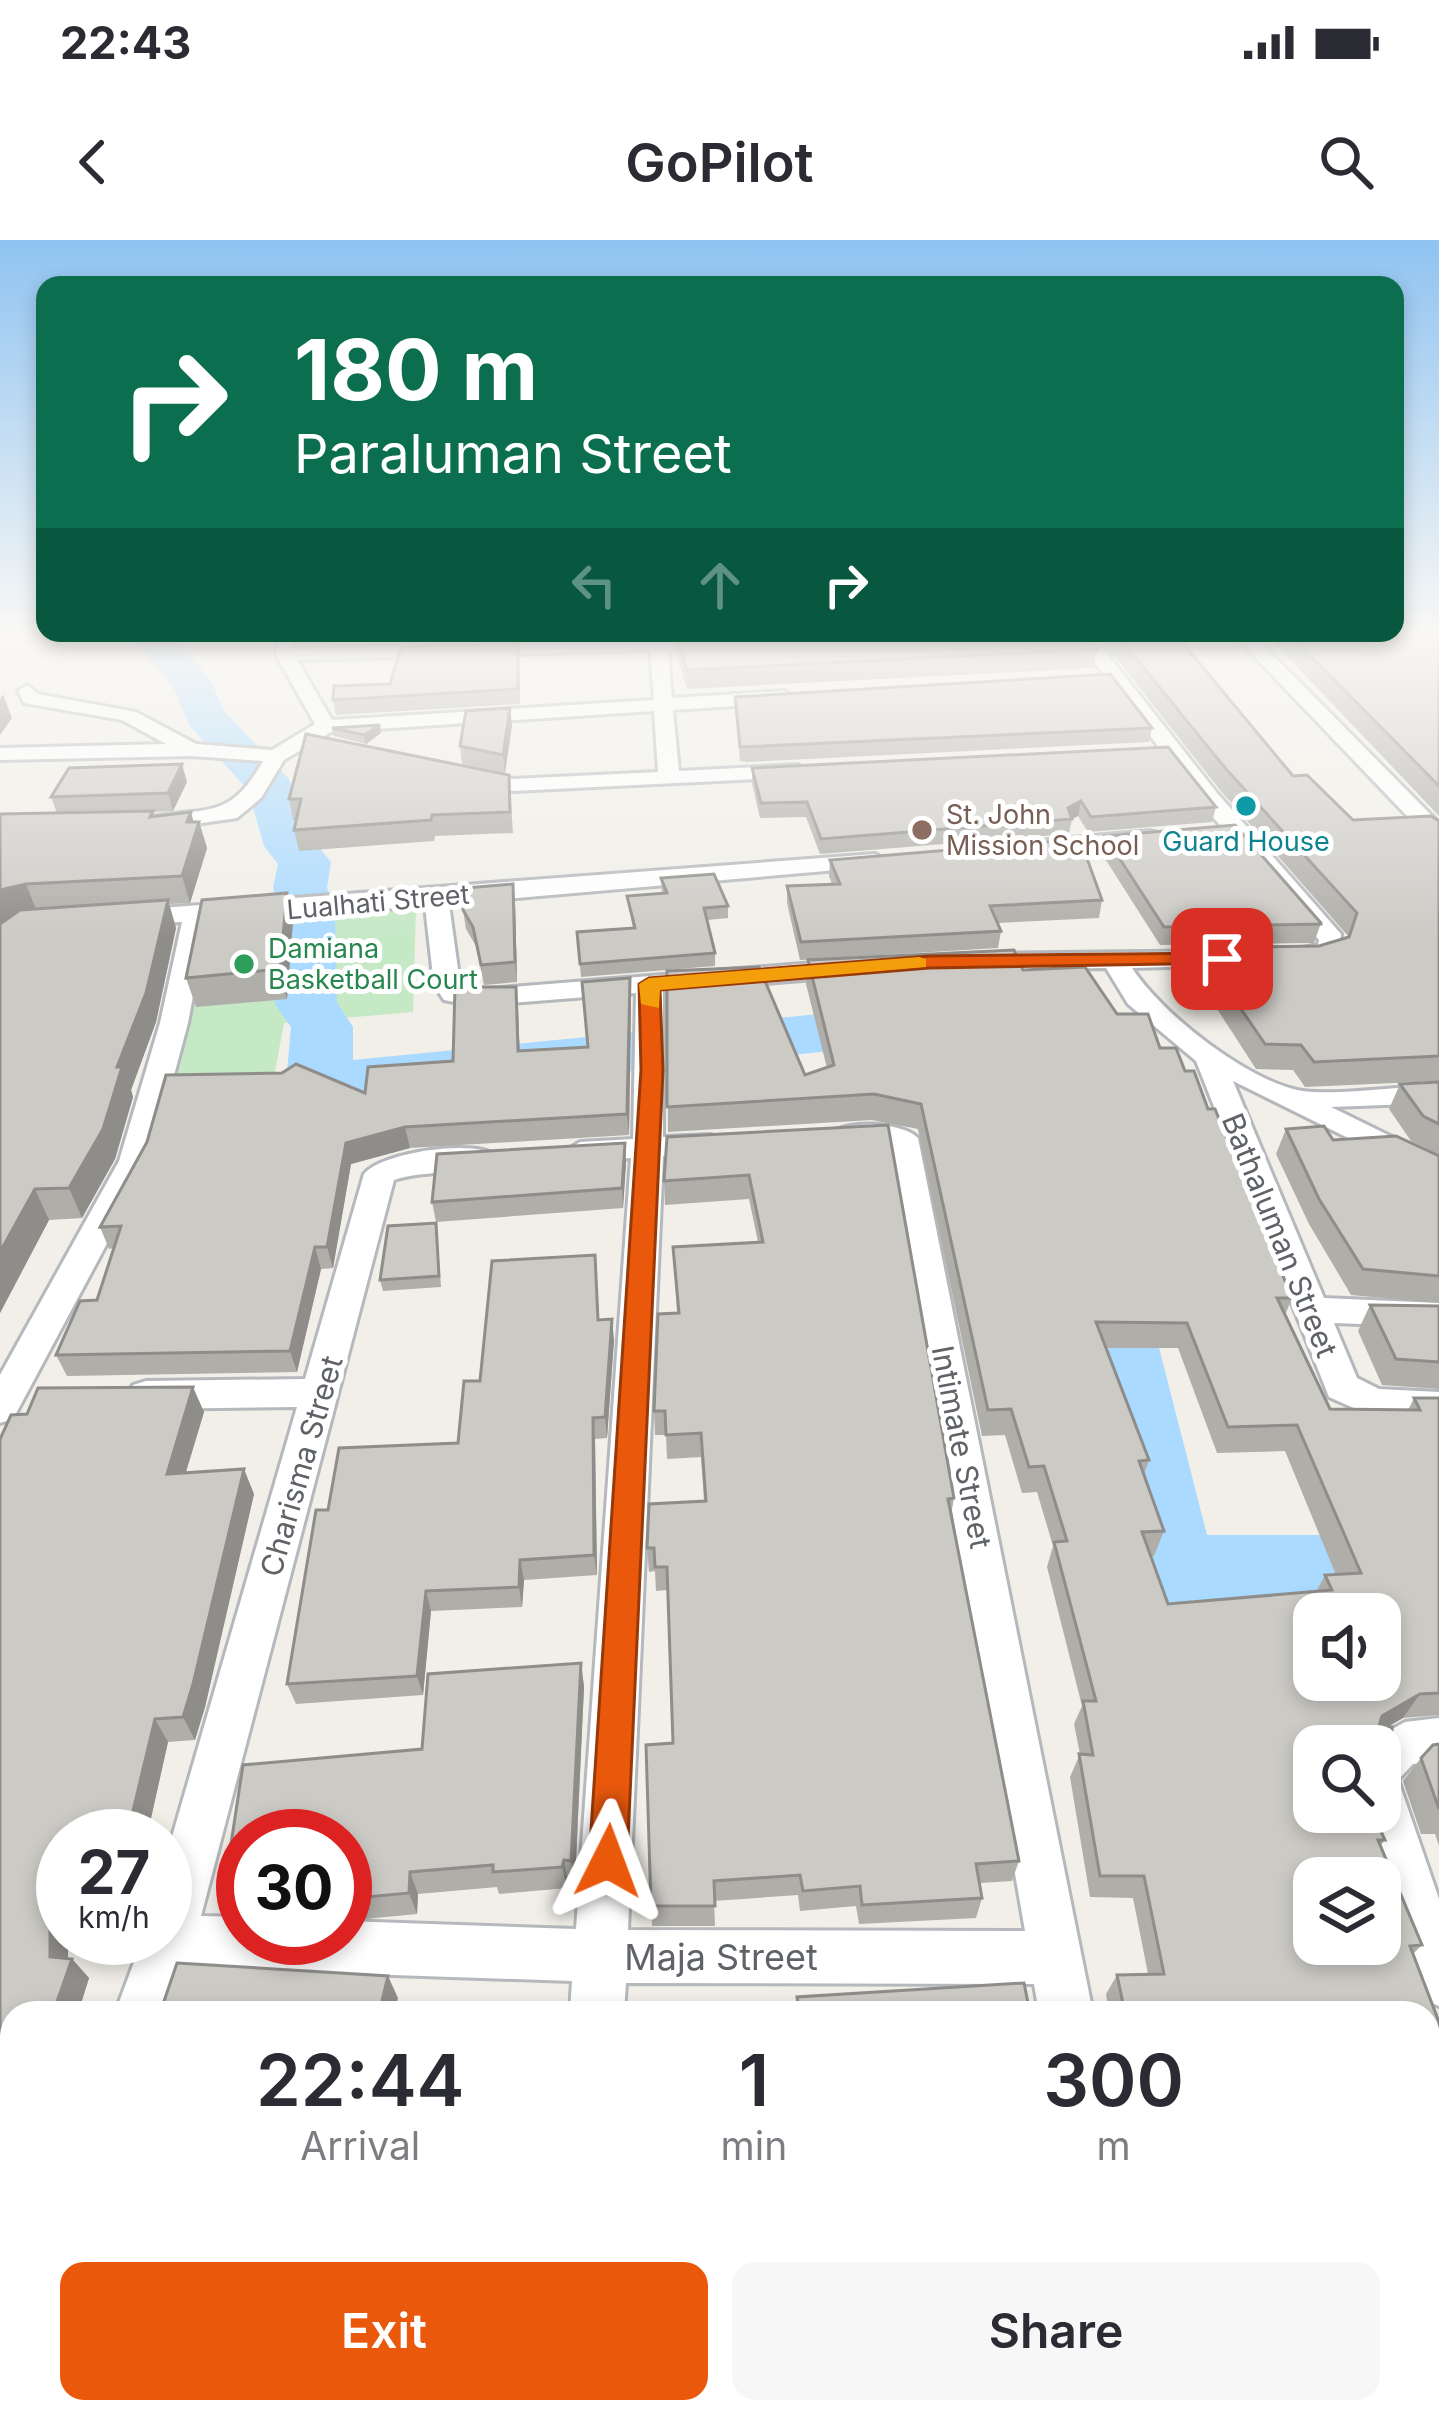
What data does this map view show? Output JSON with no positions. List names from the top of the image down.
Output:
{
  "streets": {
    "street": [
      "Lualhati Street",
      "Bathaluman Street",
      "Intimate Street",
      "Charisma Street",
      "Maja Street"
    ]
  },
  "crossings": [
    ["Intimate Street", "Maja Street"]
  ],
  "places": ["Guard House", "St. John Mission School", "Damiana Basketball Court"],
  "page": {
    "status": "22:43",
    "header": "GoPilot",
    "turn": ["180 m", "Paraluman Street"],
    "speed": "27 km/h",
    "limit": "30",
    "eta": [
      "22:44",
      "Arrival",
      "1",
      "min",
      "300",
      "m"
    ],
    "buttons": ["Exit", "Share"]
  }
}
